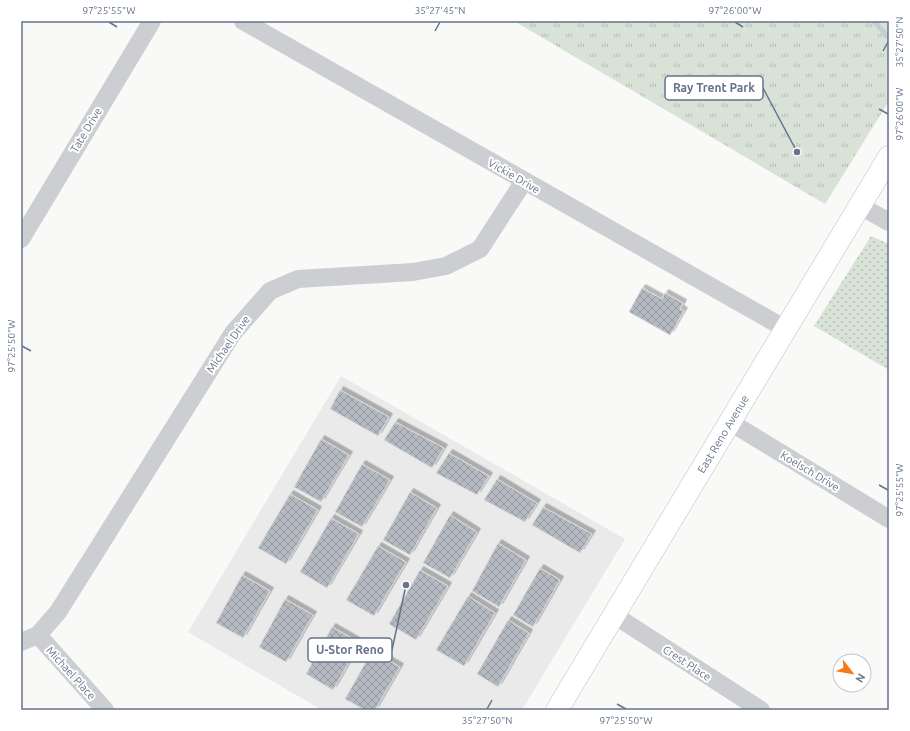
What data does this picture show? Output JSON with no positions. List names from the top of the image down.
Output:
{
  "streets": {
    "main road": ["East Reno Avenue"],
    "street": [
      "Tate Drive",
      "Vickie Drive",
      "Michael Drive",
      "Koelsch Drive",
      "Crest Place",
      "Michael Place"
    ]
  },
  "crossings": [
    ["Vickie Drive", "Michael Drive"],
    ["Vickie Drive", "East Reno Avenue"],
    ["Michael Drive", "Michael Place"],
    ["East Reno Avenue", "Koelsch Drive"],
    ["East Reno Avenue", "Crest Place"]
  ],
  "places": ["Ray Trent Park", "U-Stor Reno"],
  "north": "bottom right",
  "coordinates": [
    "97°25'55\"W",
    "35°27'45\"N",
    "97°26'00\"W",
    "35°27'50\"N",
    "97°25'50\"W"
  ]
}
